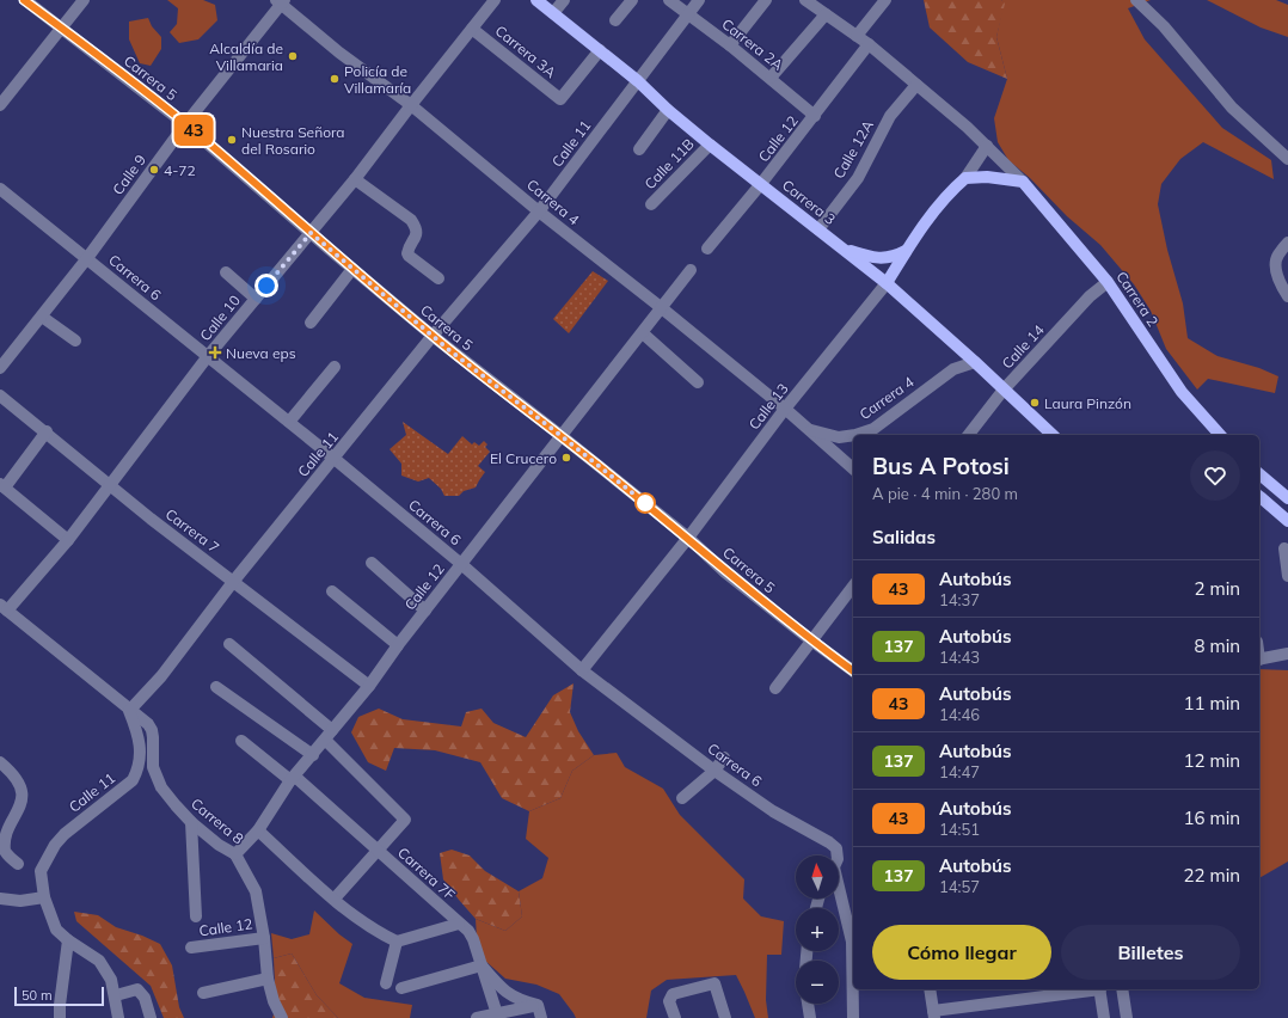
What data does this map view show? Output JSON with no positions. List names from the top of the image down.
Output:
{
  "streets": {
    "main road": ["Carrera 3", "Carrera 2", "Calle 13"],
    "street": [
      "Carrera 2A",
      "Carrera 3A",
      "Carrera 5",
      "Calle 12",
      "Calle 11",
      "Calle 12A",
      "Calle 11B",
      "Calle 9",
      "Carrera 4",
      "Carrera 6",
      "Calle 10",
      "Calle 14",
      "Carrera 7",
      "Carrera 8",
      "Carrera 7F"
    ]
  },
  "crossings": [
    ["Carrera 2A", "Calle 12"],
    ["Carrera 2A", "Calle 11"],
    ["Carrera 3A", "Carrera 3"],
    ["Carrera 3A", "Calle 10"],
    ["Carrera 5", "Calle 12"],
    ["Carrera 5", "Calle 11"],
    ["Carrera 5", "Calle 9"],
    ["Carrera 5", "Calle 10"],
    ["Carrera 5", "Calle 13"],
    ["Calle 12", "Carrera 4"],
    ["Calle 12", "Carrera 3"],
    ["Calle 12", "Carrera 6"],
    ["Calle 12", "Carrera 2"],
    ["Calle 12", "Carrera 7"],
    ["Calle 12", "Carrera 8"],
    ["Calle 12", "Carrera 7F"],
    ["Calle 11", "Carrera 4"],
    ["Calle 11", "Carrera 3"],
    ["Calle 11", "Carrera 6"],
    ["Calle 11", "Carrera 7"],
    ["Calle 11", "Carrera 8"],
    ["Calle 12A", "Carrera 3"],
    ["Calle 12A", "Carrera 2"],
    ["Calle 11B", "Carrera 3"],
    ["Calle 9", "Carrera 4"],
    ["Calle 9", "Carrera 6"],
    ["Carrera 4", "Carrera 3"],
    ["Carrera 4", "Calle 10"],
    ["Carrera 4", "Calle 13"],
    ["Carrera 3", "Calle 14"],
    ["Carrera 3", "Calle 13"],
    ["Carrera 6", "Calle 10"],
    ["Carrera 6", "Calle 13"],
    ["Carrera 2", "Calle 14"],
    ["Calle 10", "Carrera 7"],
    ["Calle 10", "Carrera 8"]
  ],
  "places": {
    "other": [
      "Alcaldía de Villamaria",
      "Policía de Villamaría",
      "Nuestra Señora del Rosario",
      "4-72",
      "Laura Pinzón",
      "El Crucero"
    ],
    "health": ["Nueva eps"]
  },
  "lines": ["bus line 43"],
  "scale_bar": "50 m",
  "north": "top",
  "page": {
    "on_map": "43",
    "heading": [
      ["Bus A Potosi", "A pie · 4 min · 280 m"],
      "Salidas"
    ],
    "list": [
      {
        "mark": "43",
        "name": "Autobús",
        "note": "14:37",
        "value": "2 min"
      },
      {
        "mark": "137",
        "name": "Autobús",
        "note": "14:43",
        "value": "8 min"
      },
      {
        "mark": "43",
        "name": "Autobús",
        "note": "14:46",
        "value": "11 min"
      },
      {
        "mark": "137",
        "name": "Autobús",
        "note": "14:47",
        "value": "12 min"
      },
      {
        "mark": "43",
        "name": "Autobús",
        "note": "14:51",
        "value": "16 min"
      },
      {
        "mark": "137",
        "name": "Autobús",
        "note": "14:57",
        "value": "22 min"
      }
    ],
    "map_buttons": ["+", "−"],
    "buttons": ["Cómo llegar", "Billetes"],
    "scale": "50 m"
  }
}
